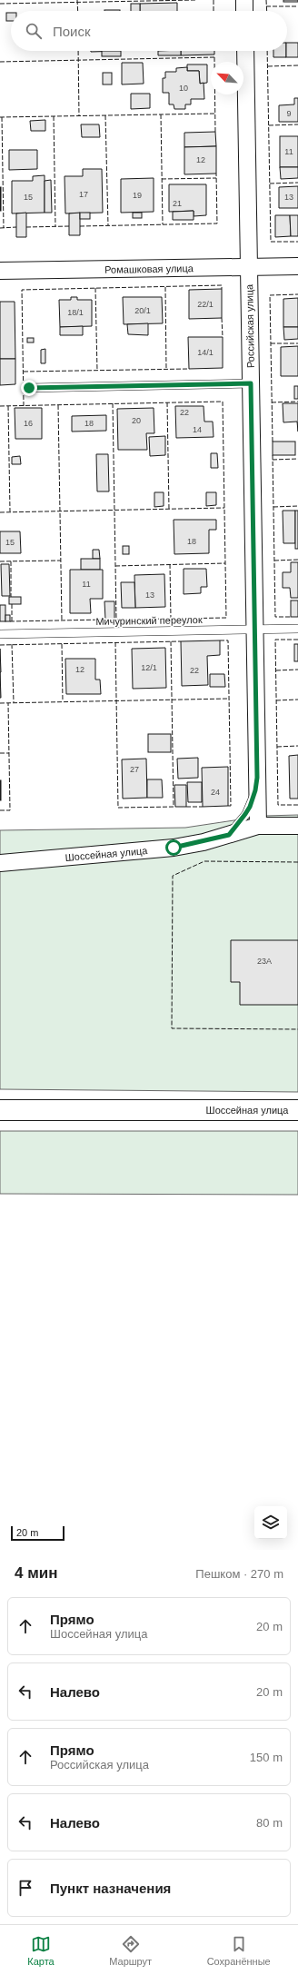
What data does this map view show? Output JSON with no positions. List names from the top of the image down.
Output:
{
  "streets": {
    "main road": ["Шоссейная улица"],
    "street": ["Ромашковая улица", "Российская улица"],
    "lane": ["Мичуринский переулок"]
  },
  "crossings": [
    ["Ромашковая улица", "Российская улица"],
    ["Российская улица", "Мичуринский переулок"],
    ["Российская улица", "Шоссейная улица"]
  ],
  "house_numbers": [
    "10",
    "9",
    "11",
    "12",
    "17",
    "19",
    "15",
    "13",
    "21",
    "22/1",
    "20/1",
    "18/1",
    "14/1",
    "22",
    "20",
    "16",
    "18",
    "14",
    "18",
    "15",
    "11",
    "13",
    "12/1",
    "12",
    "22",
    "27",
    "24",
    "23А"
  ],
  "scale_bar": "20 m",
  "north": "top left",
  "page": {
    "search": "Поиск",
    "scale": "20 m",
    "heading": ["4 мин", "Пешком · 270 m"],
    "list": [
      ["Прямо", "Шоссейная улица", "20 m"],
      ["Налево", "20 m"],
      ["Прямо", "Российская улица", "150 m"],
      ["Налево", "80 m"],
      "Пункт назначения"
    ],
    "nav": ["Карта", "Маршрут", "Сохранённые"]
  }
}
